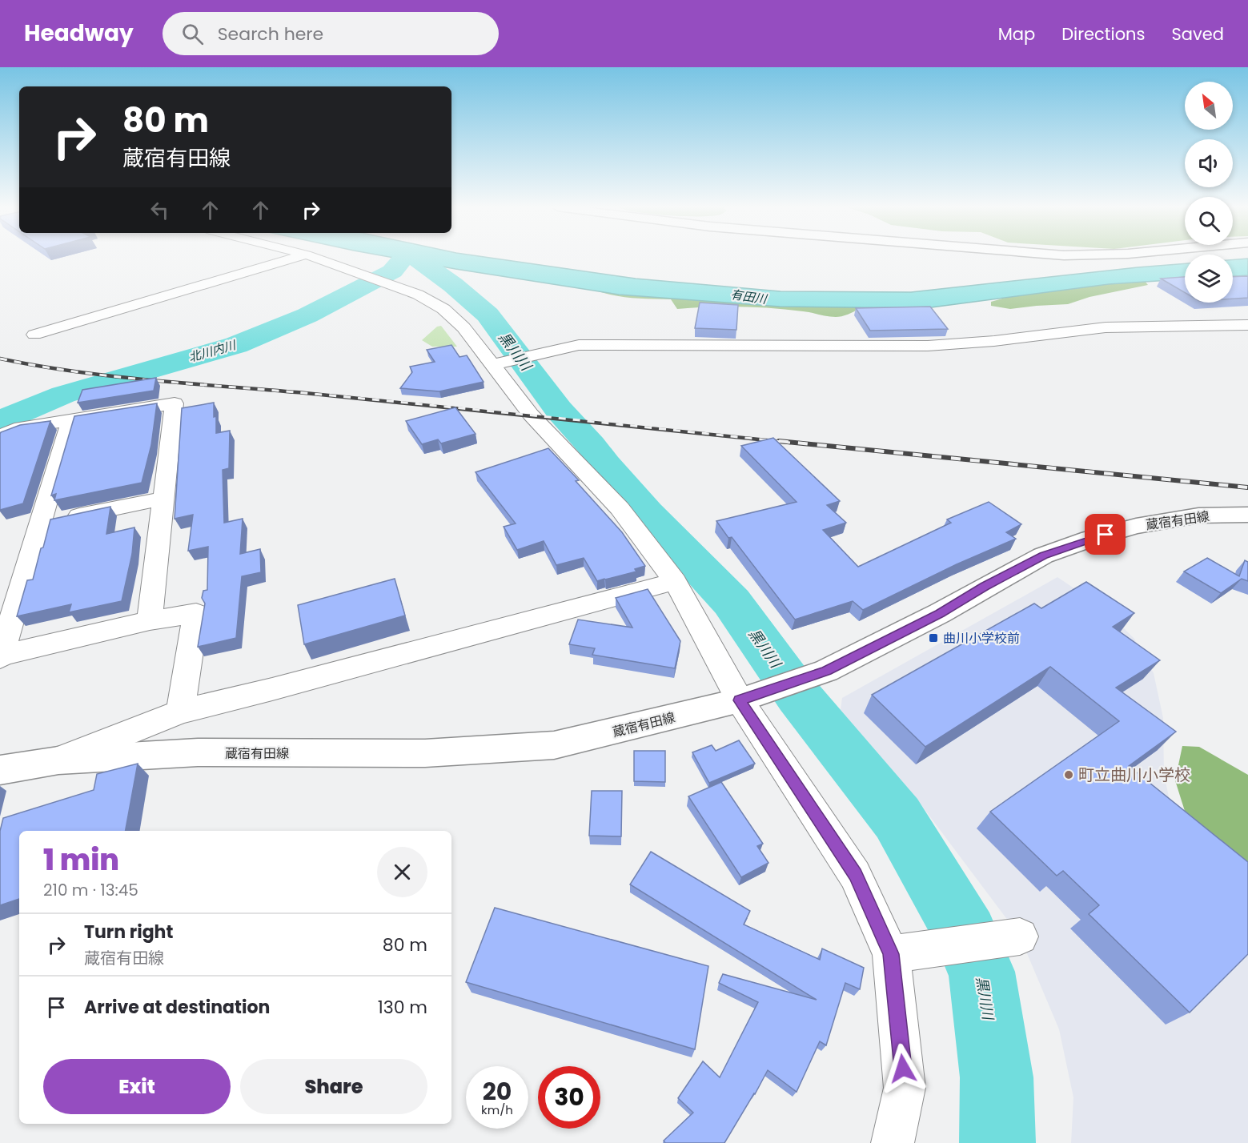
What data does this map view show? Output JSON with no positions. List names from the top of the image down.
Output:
{
  "streets": {
    "main road": ["蔵宿有田線"]
  },
  "water": ["有田川", "北川内川", "黒川川"],
  "places": {
    "transit": ["曲川小学校前"],
    "other": ["町立曲川小学校"]
  },
  "north": "top left",
  "page": {
    "header": "Headway",
    "search": "Search here",
    "nav": ["Map", "Directions", "Saved"],
    "turn": ["80 m", "蔵宿有田線"],
    "heading": ["1 min", "210 m · 13:45"],
    "list": [
      {
        "name": "Turn right",
        "note": "蔵宿有田線",
        "value": "80 m"
      },
      {
        "name": "Arrive at destination",
        "value": "130 m"
      }
    ],
    "buttons": ["Exit", "Share"],
    "speed": "20 km/h",
    "limit": "30"
  }
}
